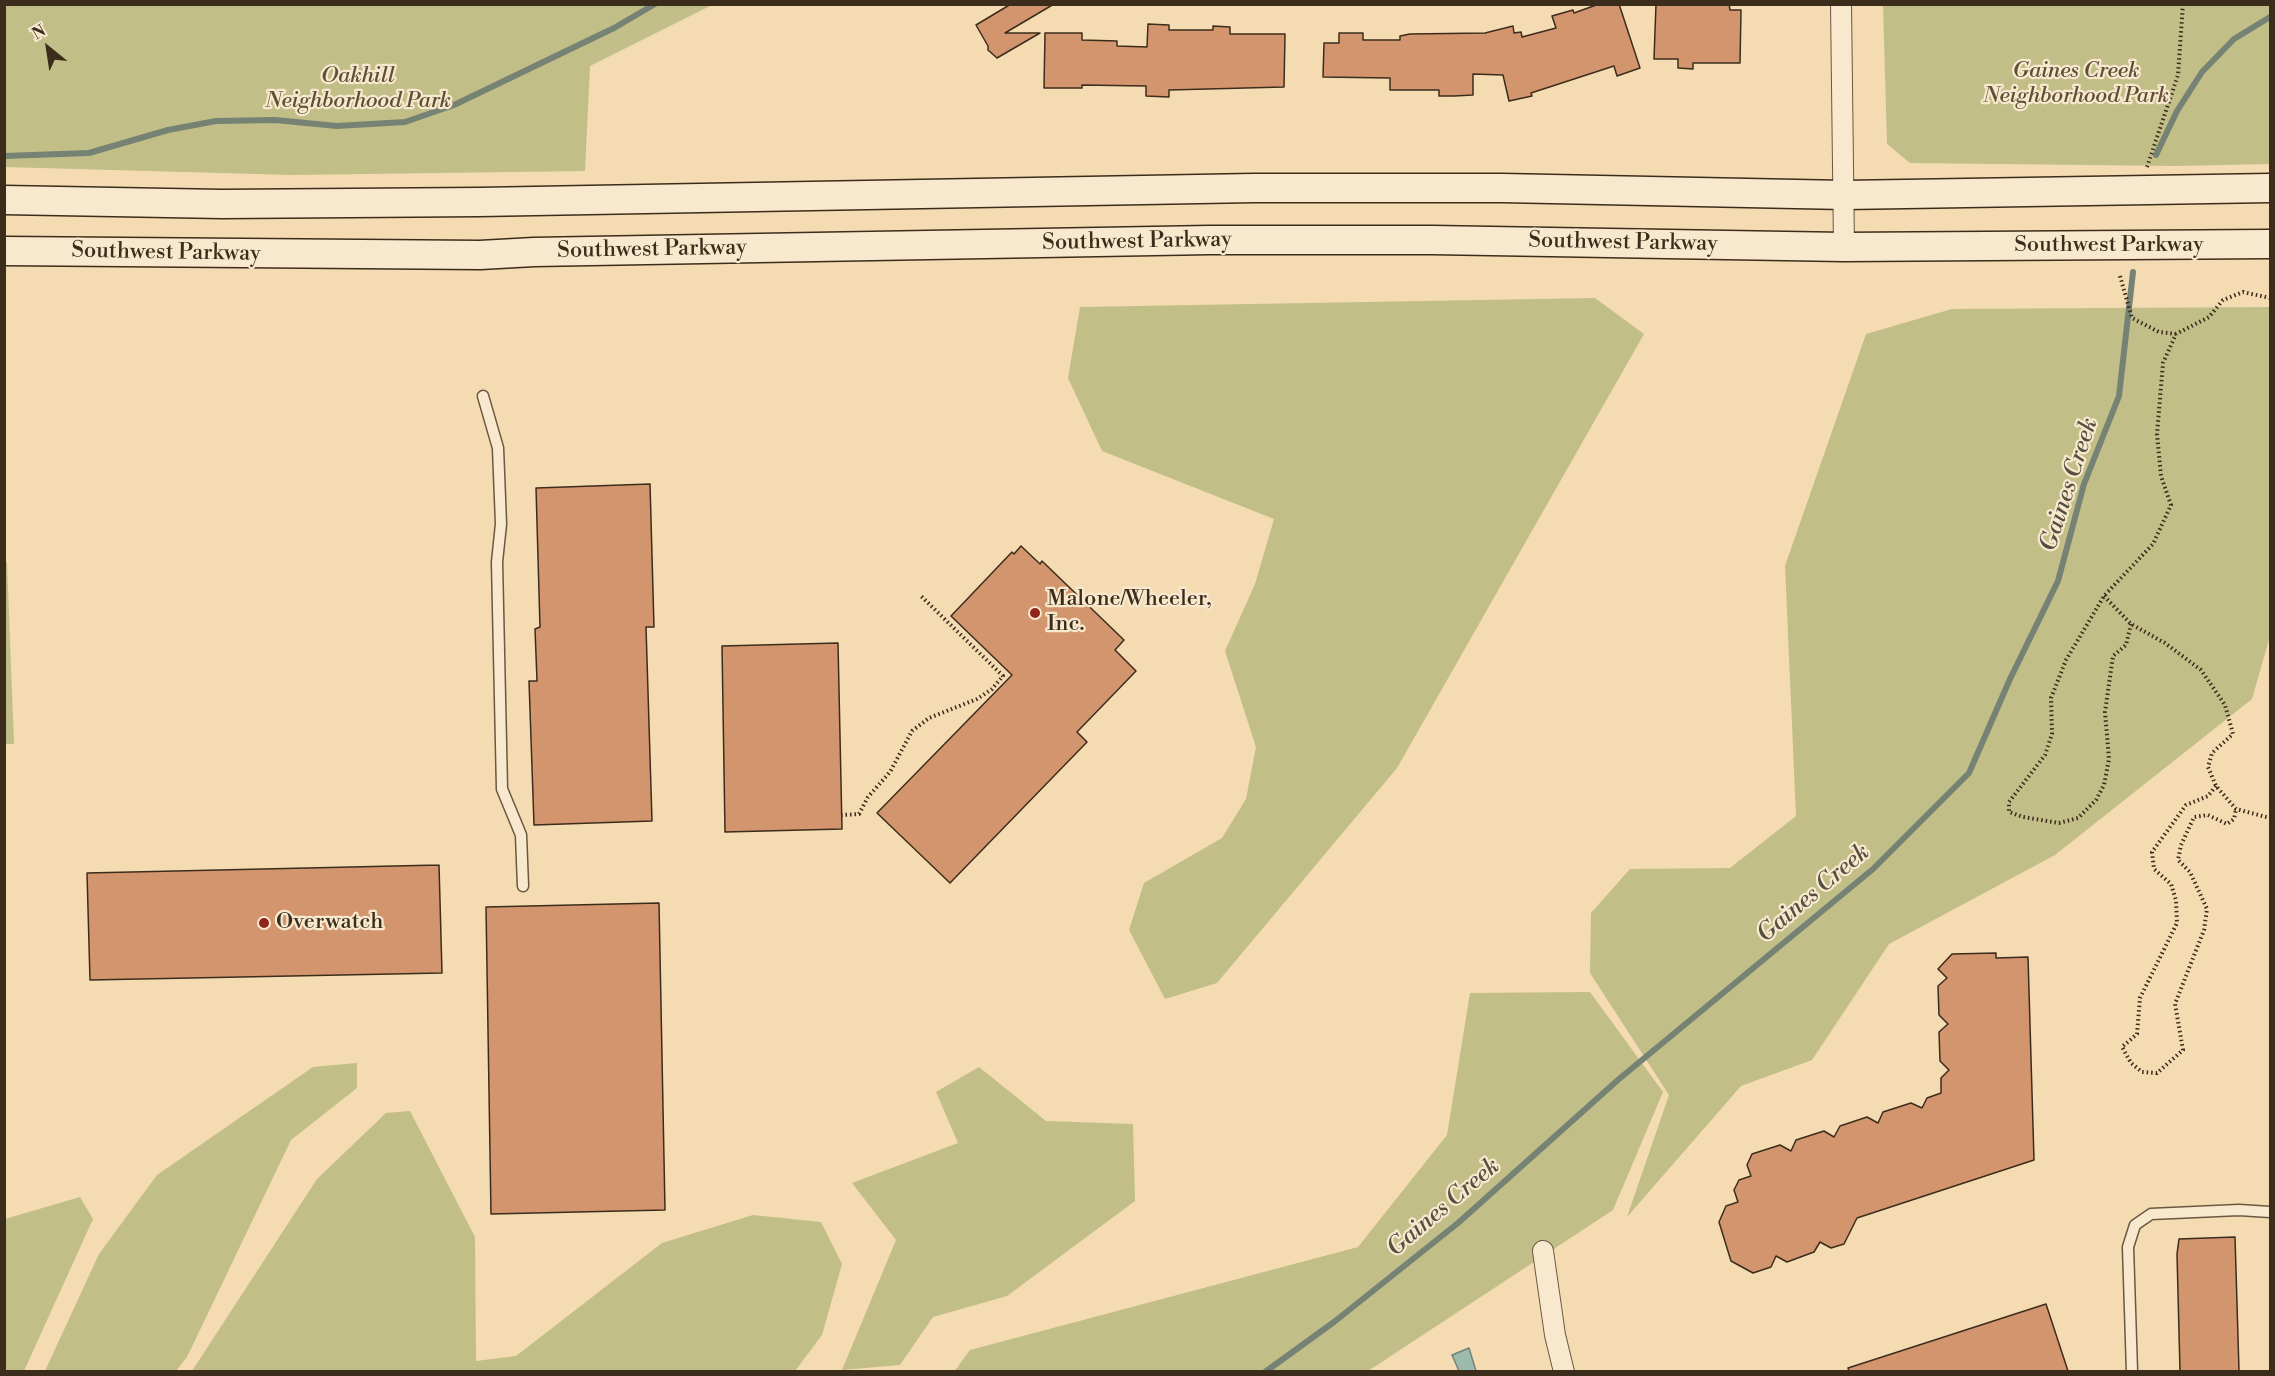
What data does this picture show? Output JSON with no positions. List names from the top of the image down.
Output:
{
  "streets": {
    "main road": ["Southwest Parkway"]
  },
  "water": ["Gaines Creek"],
  "parks": ["Gaines Creek Neighborhood Park", "Oakhill Neighborhood Park"],
  "places": ["Malone/Wheeler, Inc.", "Overwatch"],
  "north": "top left"
}
